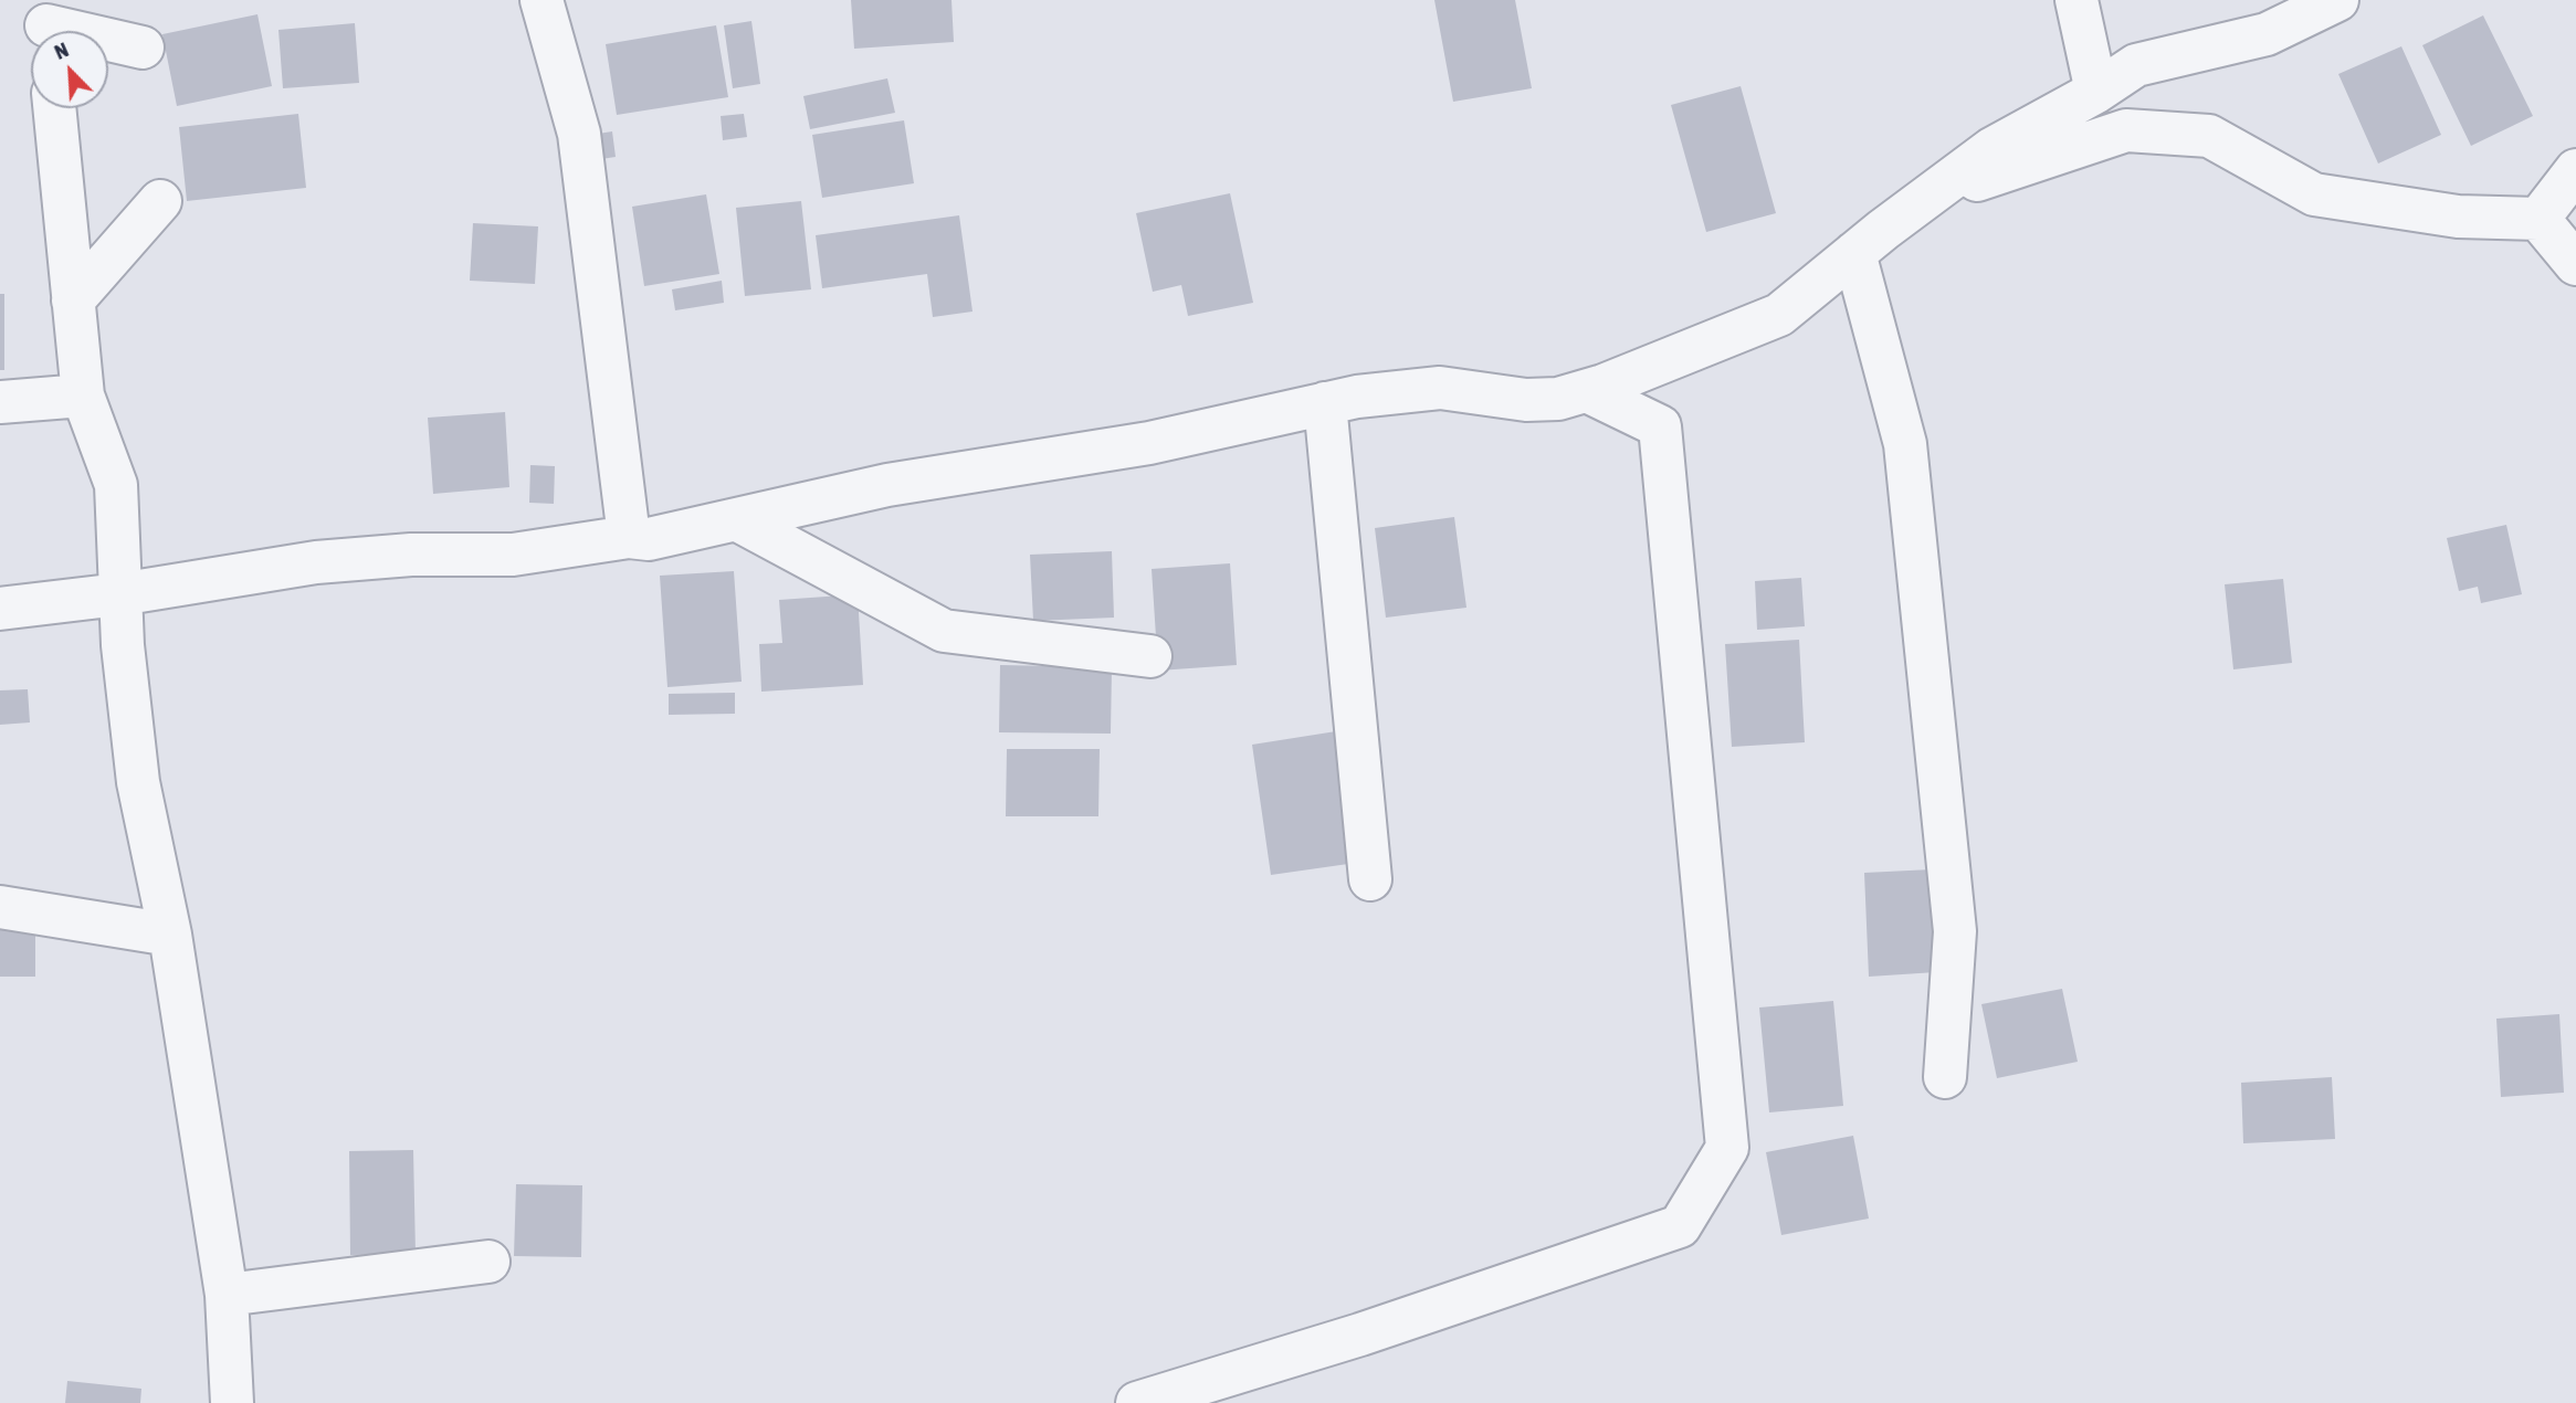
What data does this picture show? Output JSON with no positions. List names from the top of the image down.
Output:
{
  "north": "top left"
}
